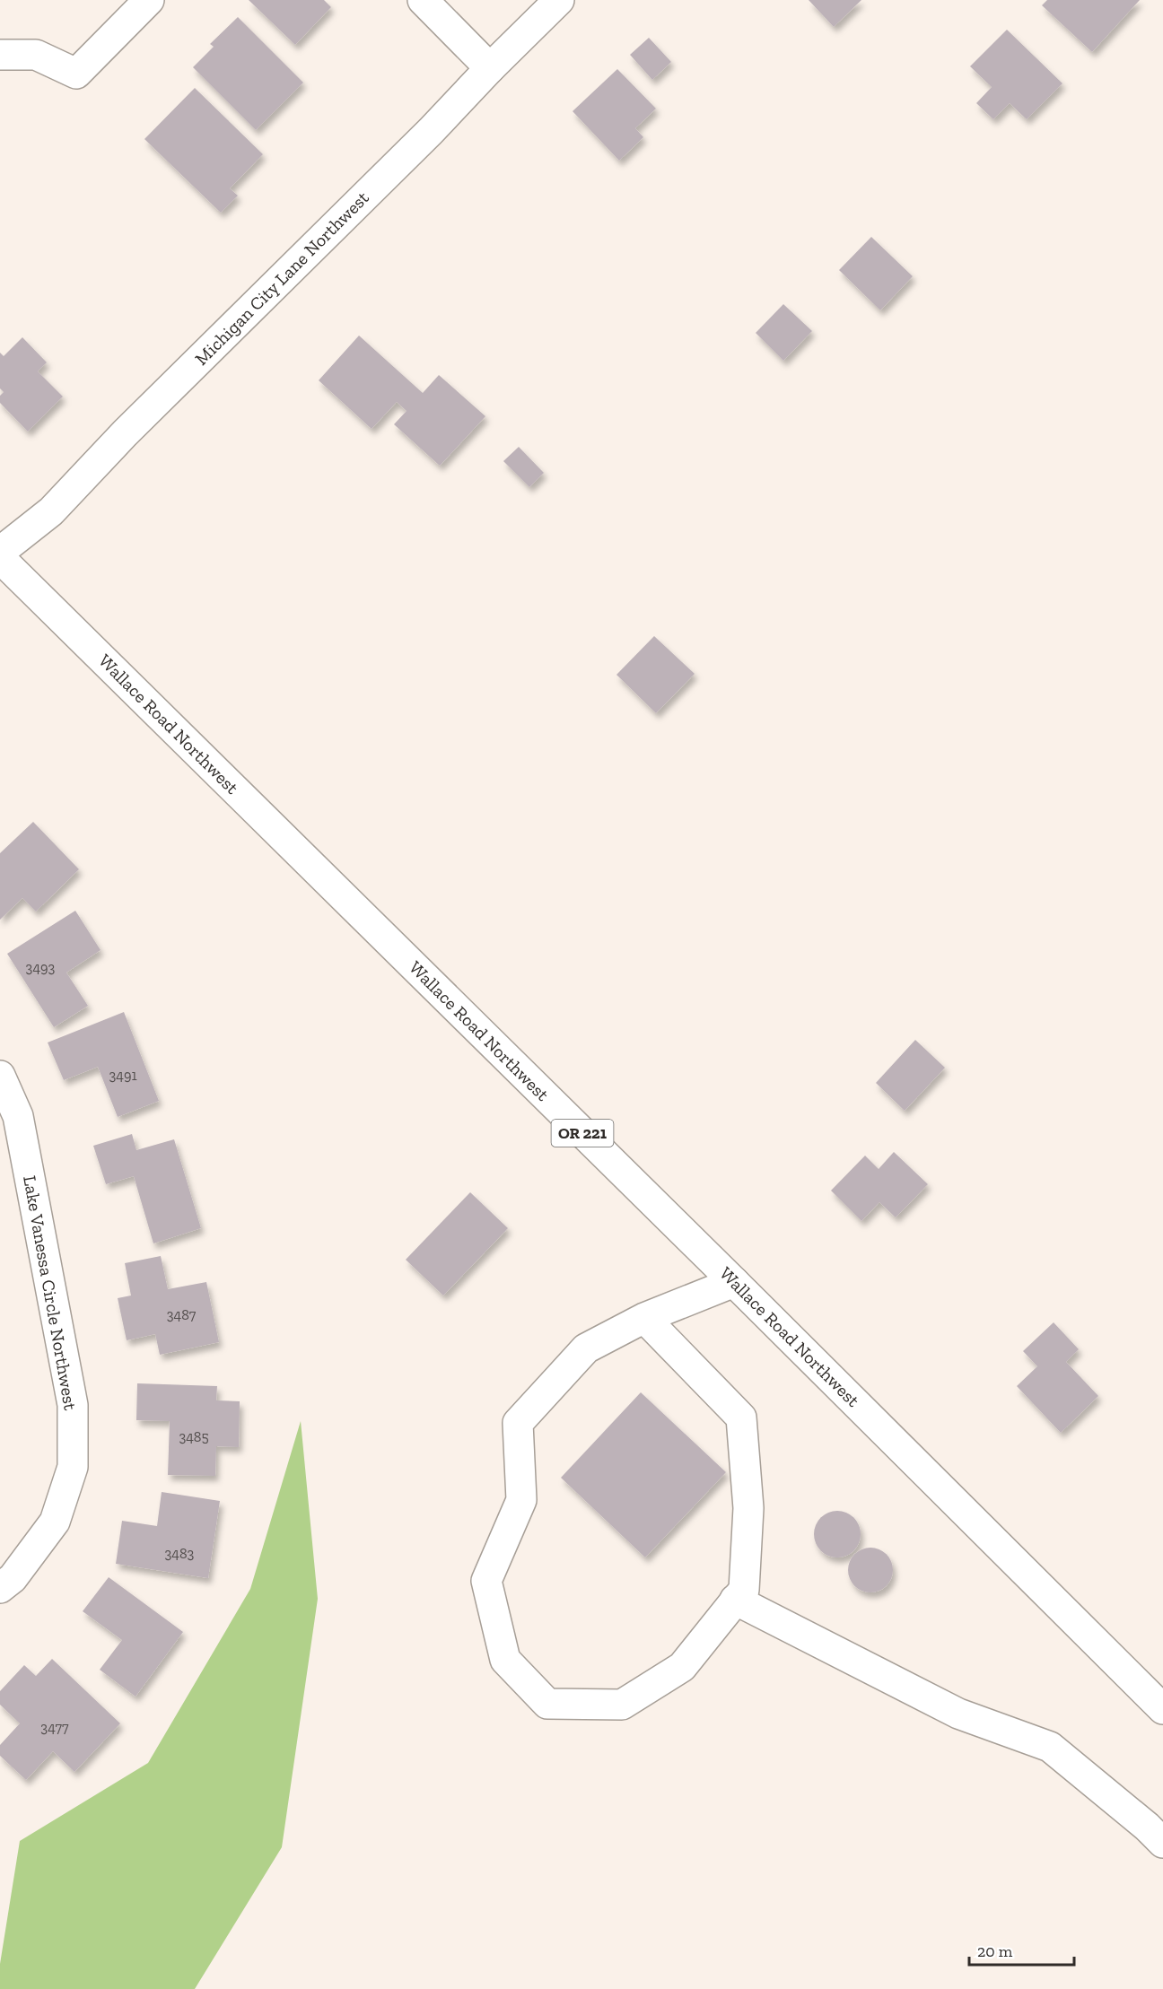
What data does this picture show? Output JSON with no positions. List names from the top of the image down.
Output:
{
  "streets": {
    "main road": [
      "Michigan City Lane Northwest",
      "Wallace Road Northwest",
      "OR 221",
      "Lake Vanessa Circle Northwest"
    ]
  },
  "house_numbers": [
    "3493",
    "3491",
    "3487",
    "3485",
    "3483",
    "3477"
  ],
  "scale_bar": "20 m"
}
